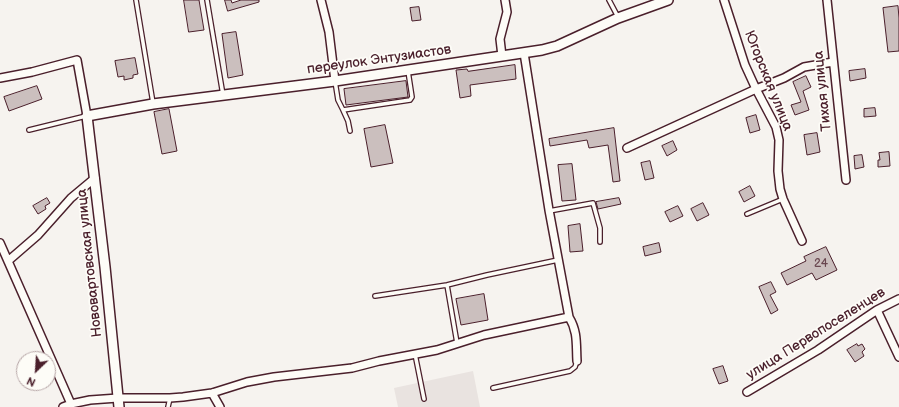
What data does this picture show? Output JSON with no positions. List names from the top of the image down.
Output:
{
  "streets": {
    "main road": ["переулок Энтузиастов", "Нововартовская улица"],
    "street": ["Югорская улица", "Тихая улица", "улица Первопоселенцев"]
  },
  "crossings": [
    ["переулок Энтузиастов", "Нововартовская улица"]
  ],
  "house_numbers": ["24"],
  "north": "bottom left"
}
